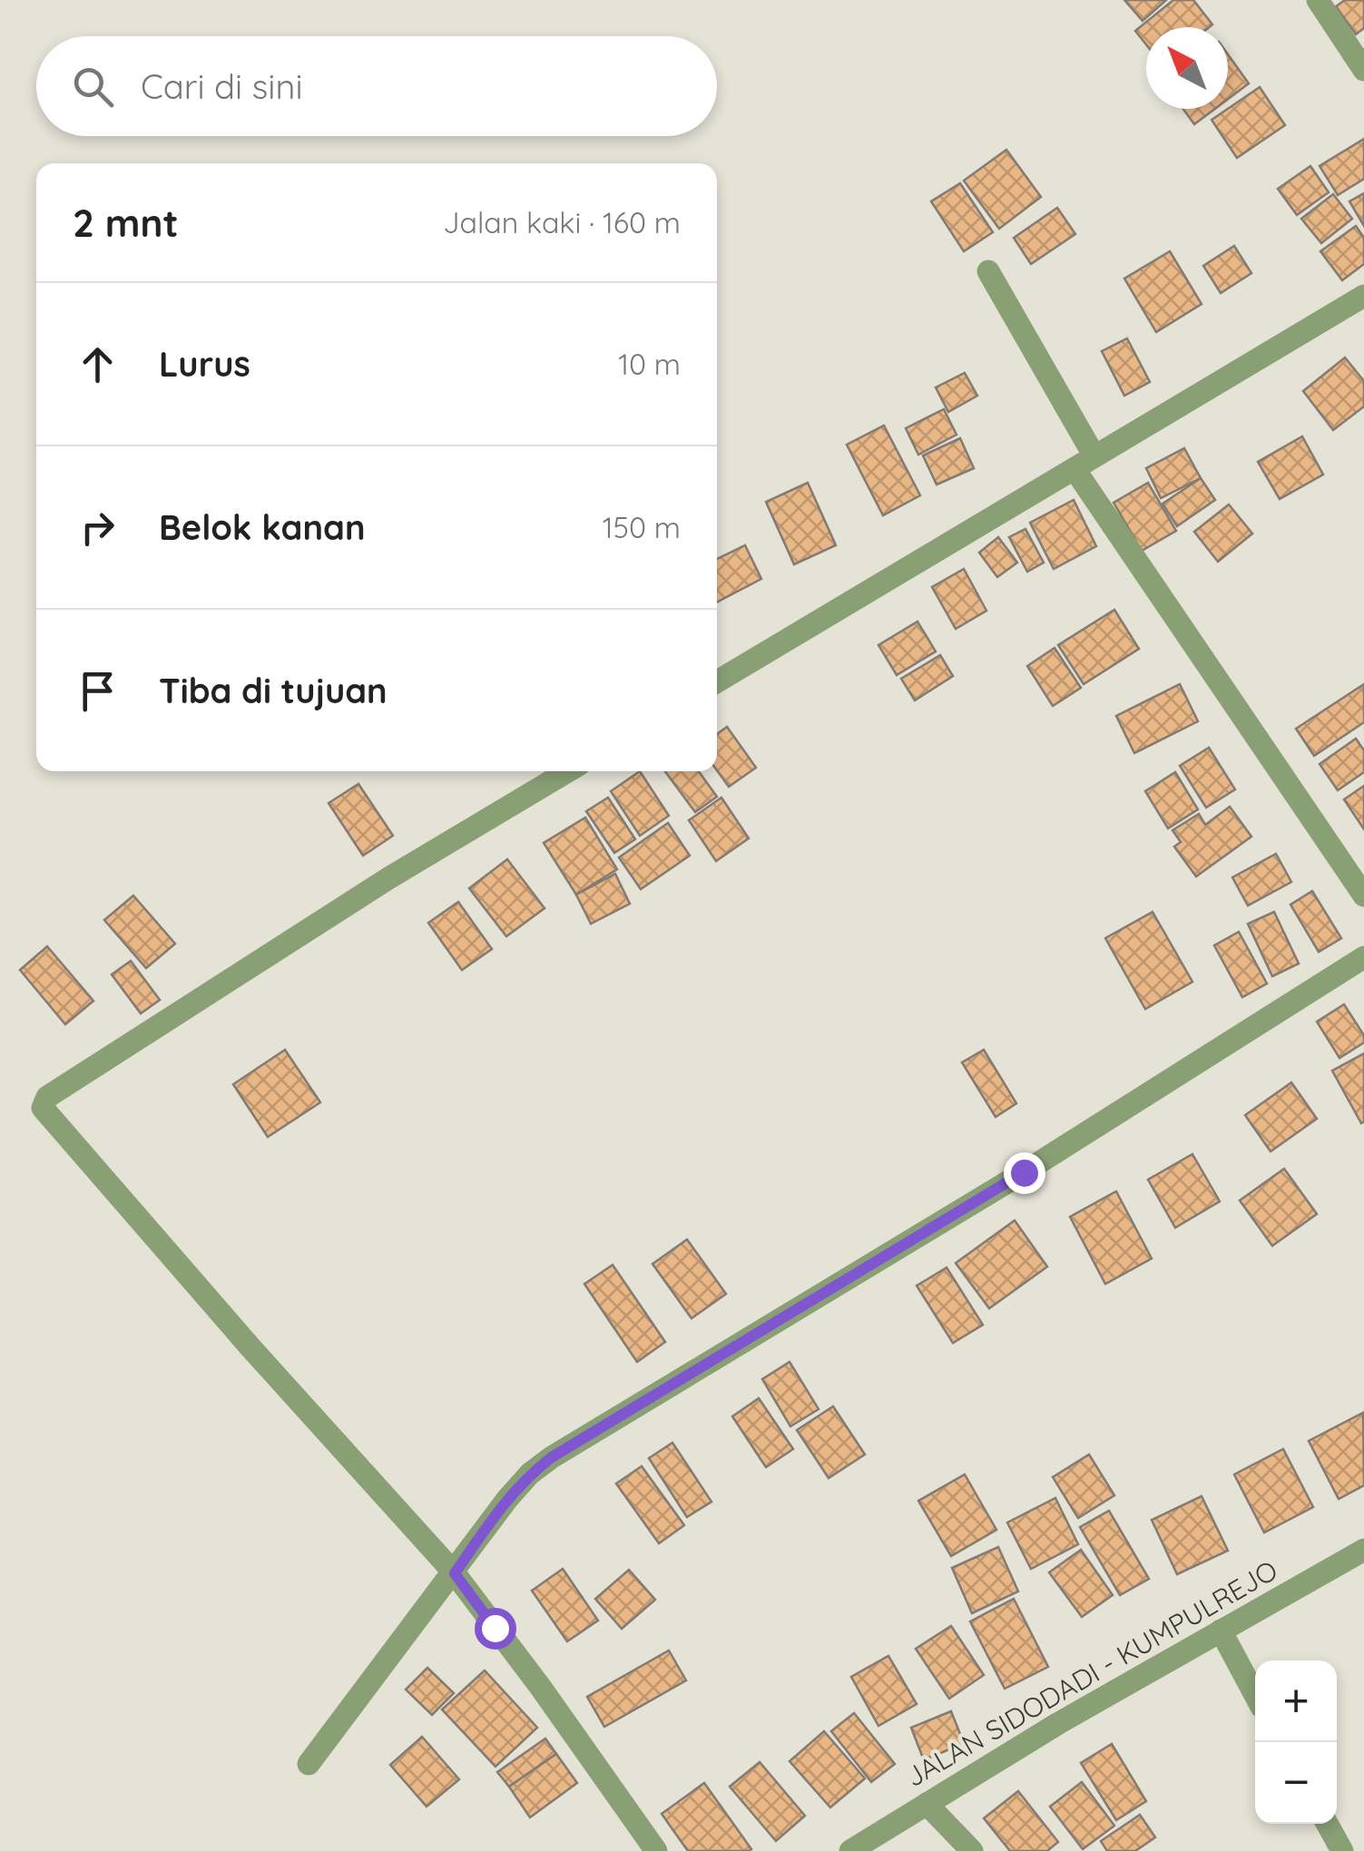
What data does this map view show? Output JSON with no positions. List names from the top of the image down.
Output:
{
  "streets": {
    "street": ["JALAN SIDODADI - KUMPULREJO"]
  },
  "north": "top left",
  "page": {
    "search": "Cari di sini",
    "heading": ["2 mnt", "Jalan kaki · 160 m"],
    "list": [
      ["Lurus", "10 m"],
      ["Belok kanan", "150 m"],
      "Tiba di tujuan"
    ],
    "map_buttons": ["+", "−"]
  }
}
